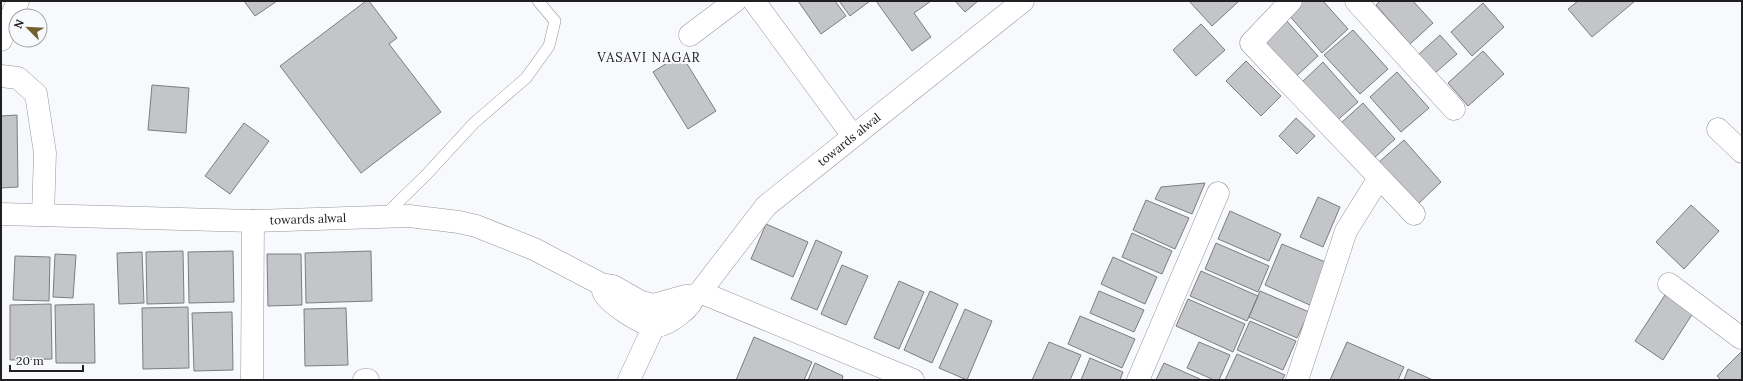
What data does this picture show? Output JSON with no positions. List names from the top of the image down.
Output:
{
  "streets": {
    "street": ["towards alwal"]
  },
  "districts": ["VASAVI NAGAR"],
  "scale_bar": "20 m",
  "north": "top left"
}
